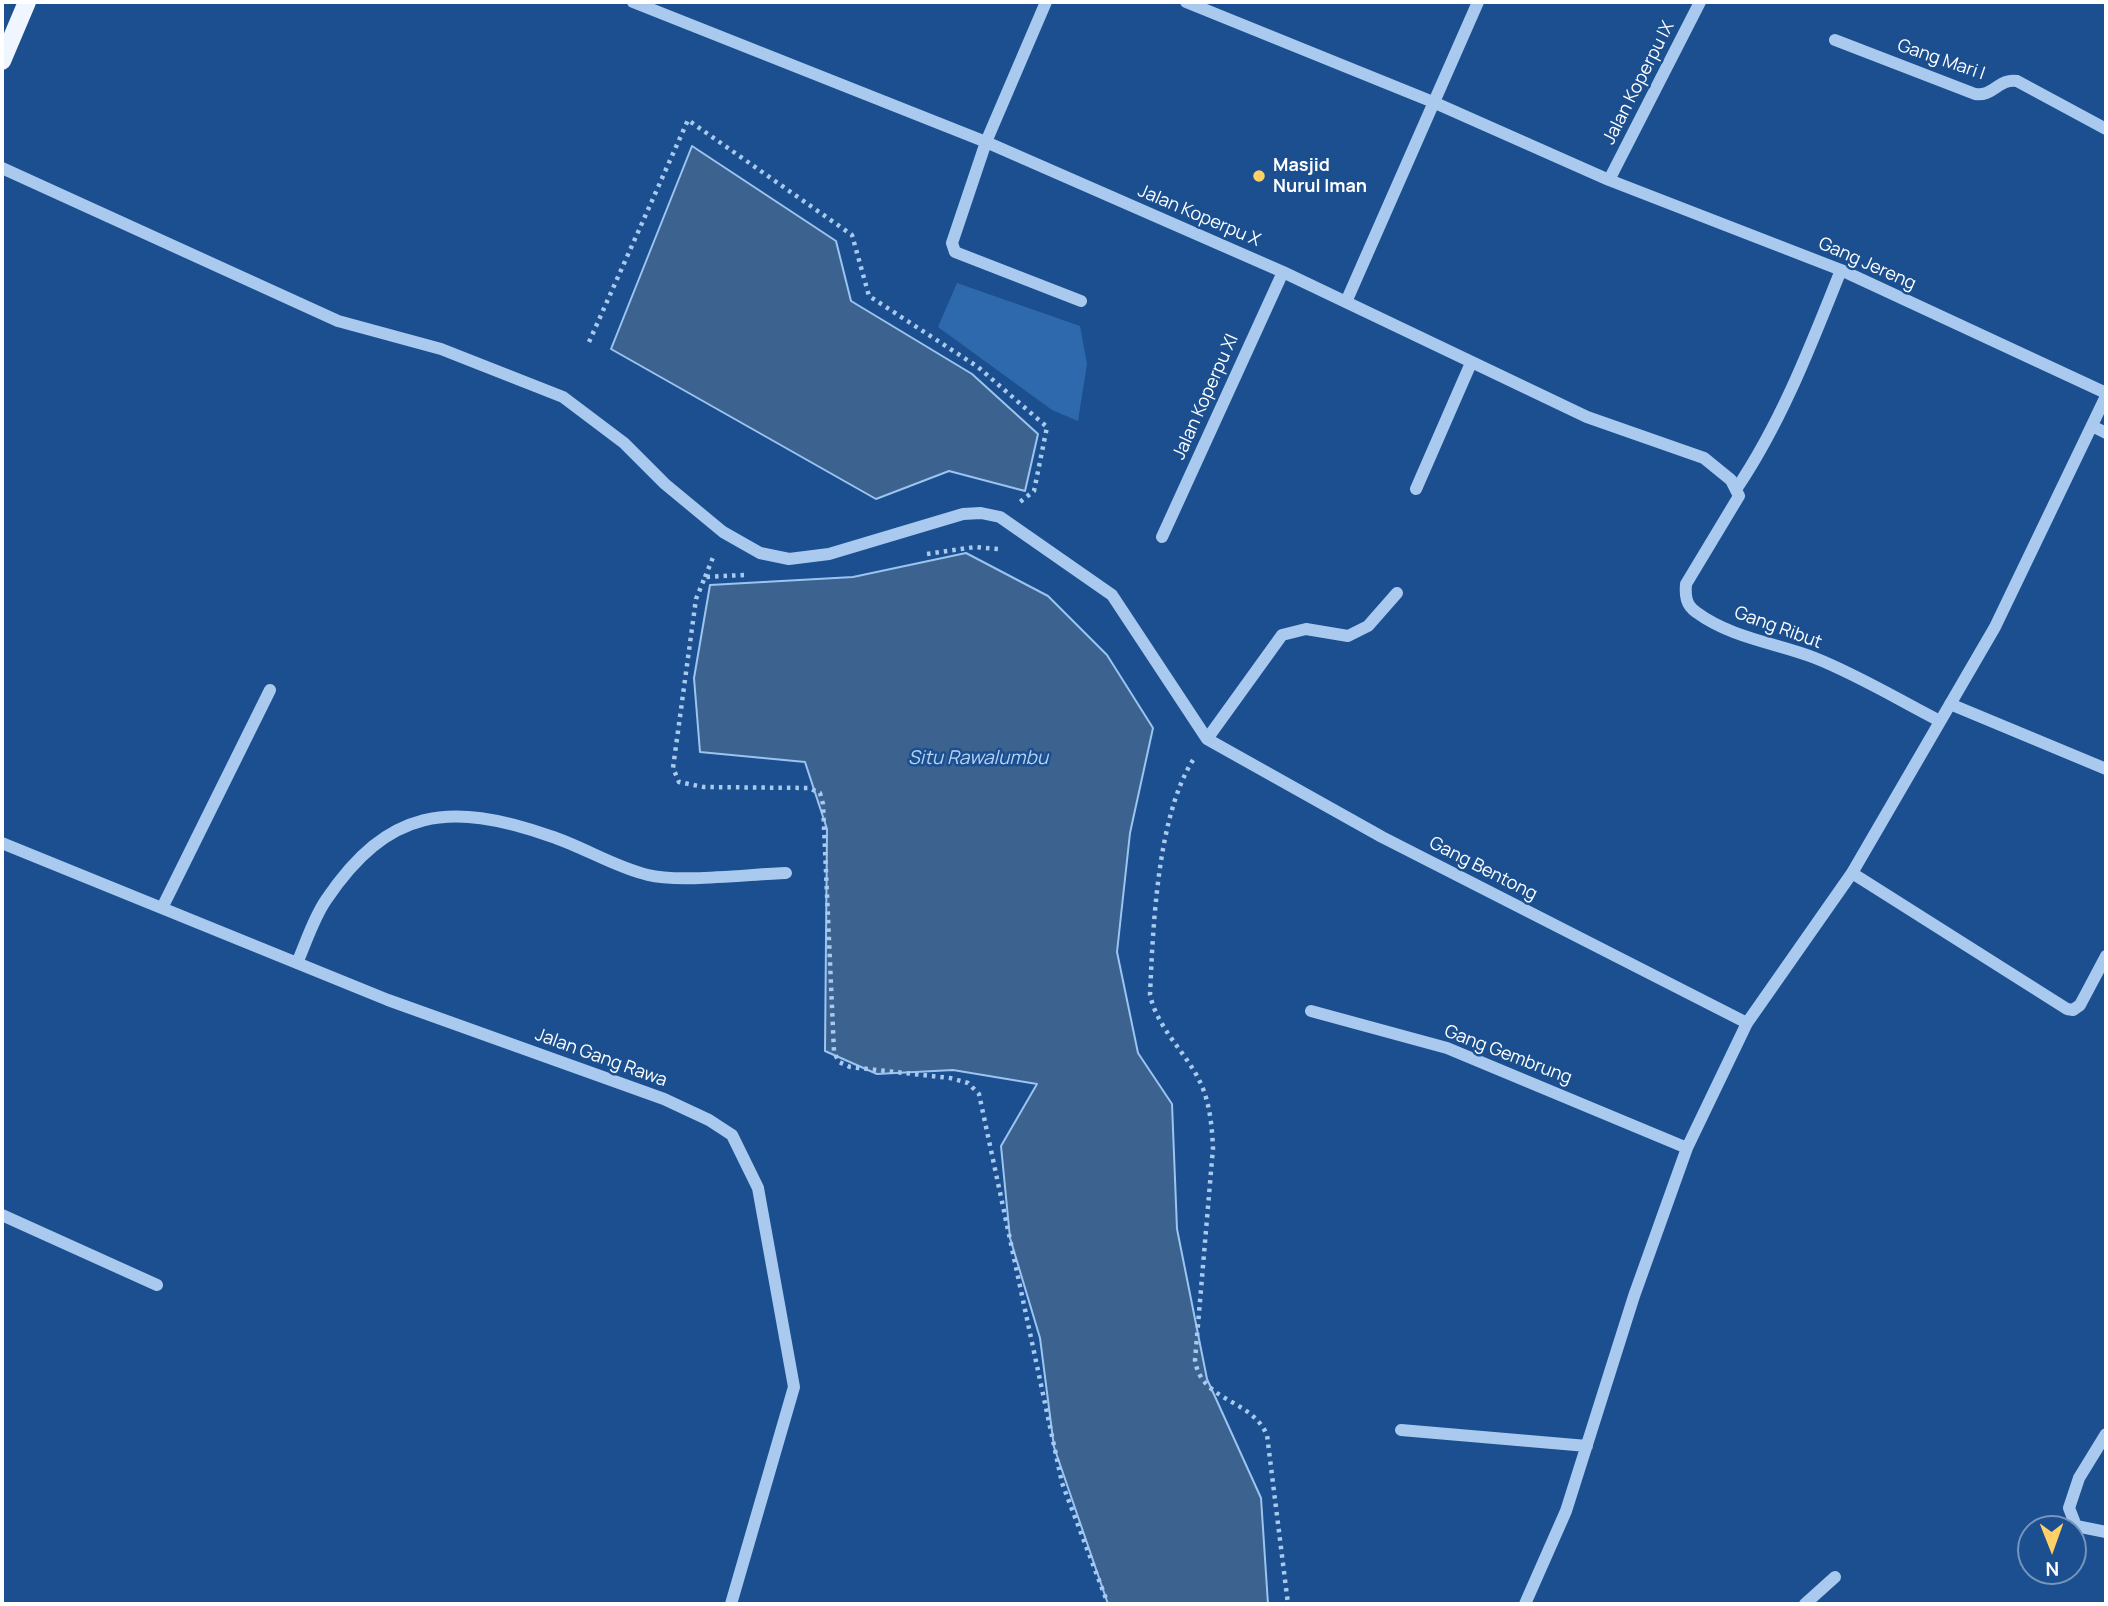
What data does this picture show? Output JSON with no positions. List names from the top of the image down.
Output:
{
  "streets": {
    "street": [
      "Gang Mari I",
      "Jalan Koperpu IX",
      "Jalan Koperpu X",
      "Gang Jereng",
      "Jalan Koperpu XI",
      "Gang Ribut",
      "Gang Bentong",
      "Gang Gembrung",
      "Jalan Gang Rawa"
    ]
  },
  "crossings": [
    ["Jalan Koperpu IX", "Gang Jereng"],
    ["Jalan Koperpu X", "Jalan Koperpu XI"],
    ["Jalan Koperpu X", "Gang Ribut"]
  ],
  "water": ["Situ Rawalumbu"],
  "places": ["Masjid Nurul Iman"],
  "north": "bottom"
}
